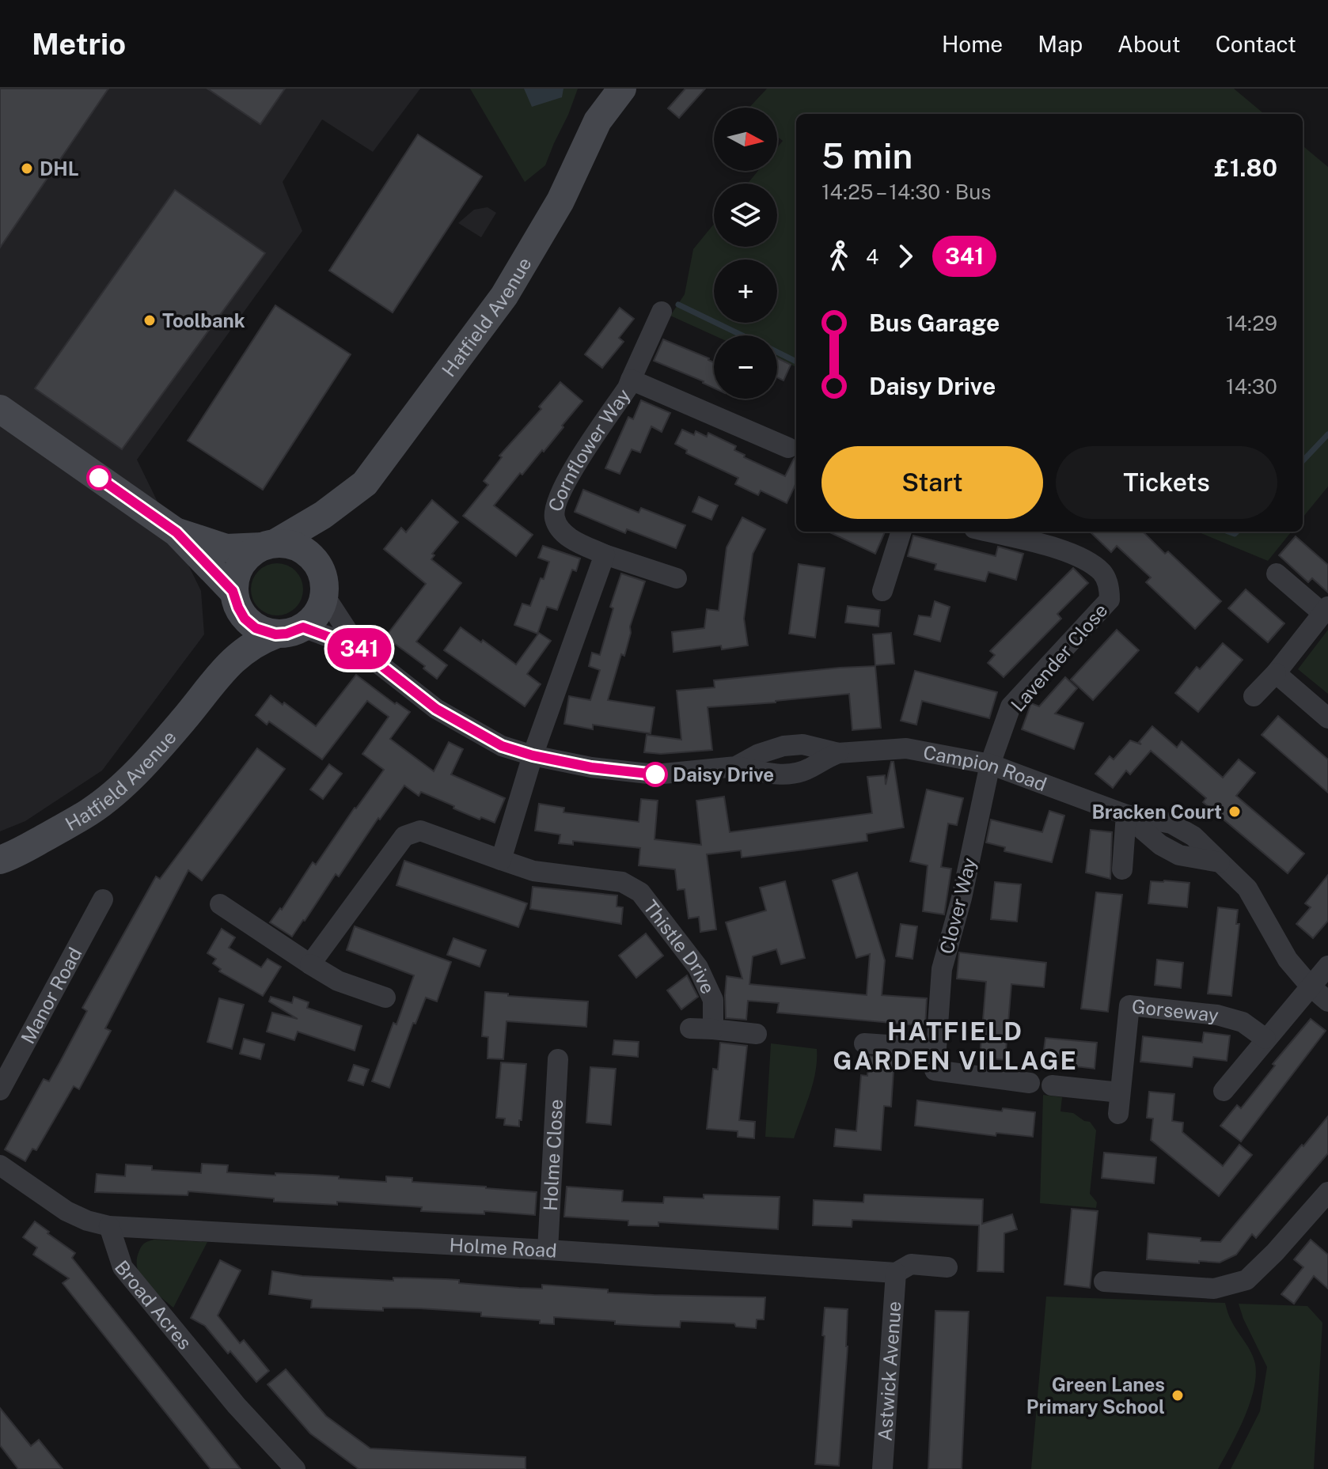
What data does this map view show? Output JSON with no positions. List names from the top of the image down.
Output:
{
  "streets": {
    "street": [
      "Hatfield Avenue",
      "Cornflower Way",
      "Lavender Close",
      "Campion Road",
      "Clover Way",
      "Thistle Drive",
      "Manor Road",
      "Gorseway",
      "Holme Close",
      "Holme Road",
      "Broad Acres",
      "Astwick Avenue"
    ]
  },
  "crossings": [
    ["Lavender Close", "Campion Road"],
    ["Lavender Close", "Clover Way"],
    ["Campion Road", "Clover Way"],
    ["Holme Close", "Holme Road"],
    ["Holme Road", "Broad Acres"],
    ["Holme Road", "Astwick Avenue"]
  ],
  "districts": ["HATFIELD GARDEN VILLAGE"],
  "places": [
    "DHL",
    "Toolbank",
    "Daisy Drive",
    "Bracken Court",
    "Green Lanes Primary School"
  ],
  "lines": ["bus line 341"],
  "north": "right",
  "page": {
    "header": "Metrio",
    "nav": [
      "Home",
      "Map",
      "About",
      "Contact"
    ],
    "on_map": "341",
    "map_buttons": ["+", "−"],
    "heading": ["5 min", "14:25 – 14:30 · Bus", "£1.80"],
    "legs": ["4", "341"],
    "list": [
      {
        "name": "Bus Garage",
        "value": "14:29"
      },
      {
        "name": "Daisy Drive",
        "value": "14:30"
      }
    ],
    "buttons": ["Start", "Tickets"]
  }
}
